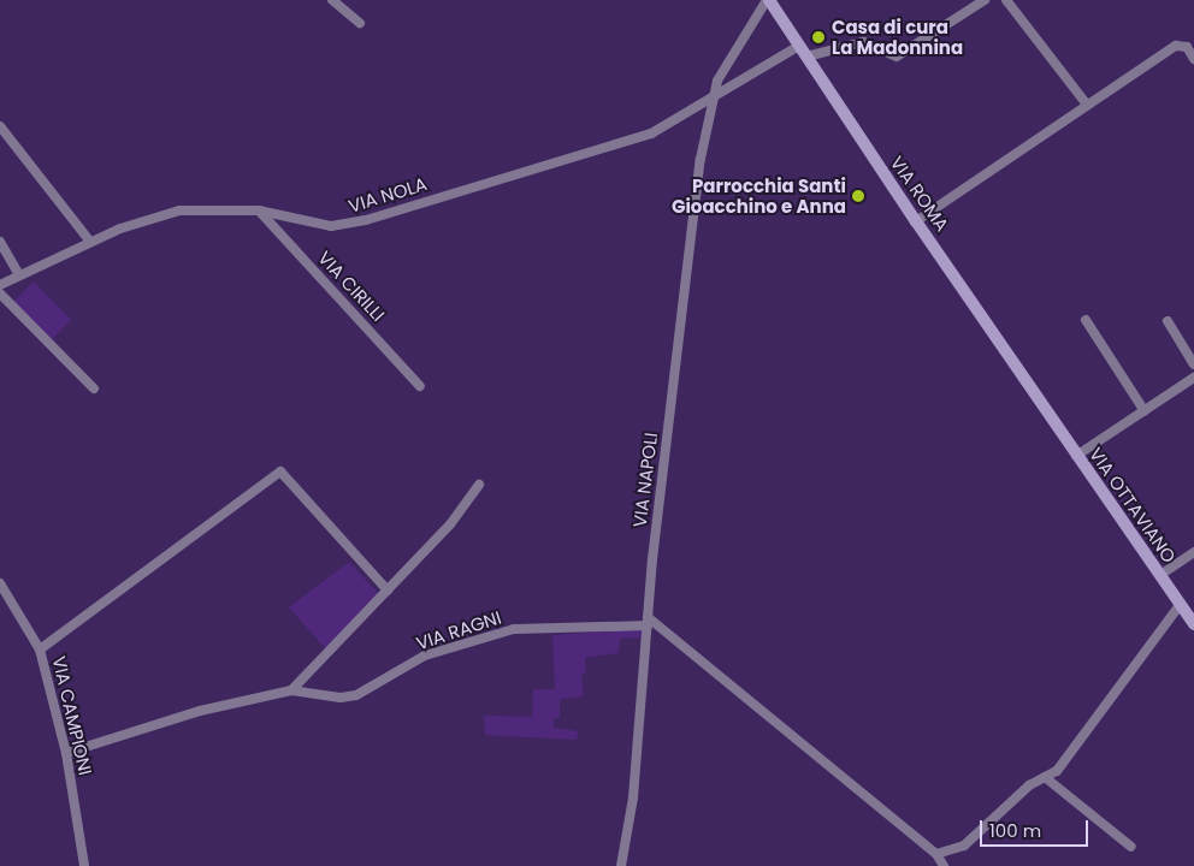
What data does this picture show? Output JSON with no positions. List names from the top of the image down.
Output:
{
  "streets": {
    "main road": ["VIA ROMA", "VIA OTTAVIANO"],
    "street": [
      "VIA NOLA",
      "VIA CIRILLI",
      "VIA NAPOLI",
      "VIA RAGNI",
      "VIA CAMPIONI"
    ]
  },
  "crossings": [
    ["VIA ROMA", "VIA NOLA"],
    ["VIA ROMA", "VIA NAPOLI"],
    ["VIA ROMA", "VIA OTTAVIANO"],
    ["VIA NOLA", "VIA CIRILLI"],
    ["VIA NOLA", "VIA NAPOLI"],
    ["VIA NAPOLI", "VIA RAGNI"],
    ["VIA RAGNI", "VIA CAMPIONI"]
  ],
  "places": ["Casa di cura La Madonnina", "Parrocchia Santi Gioacchino e Anna"],
  "scale_bar": "100 m"
}
